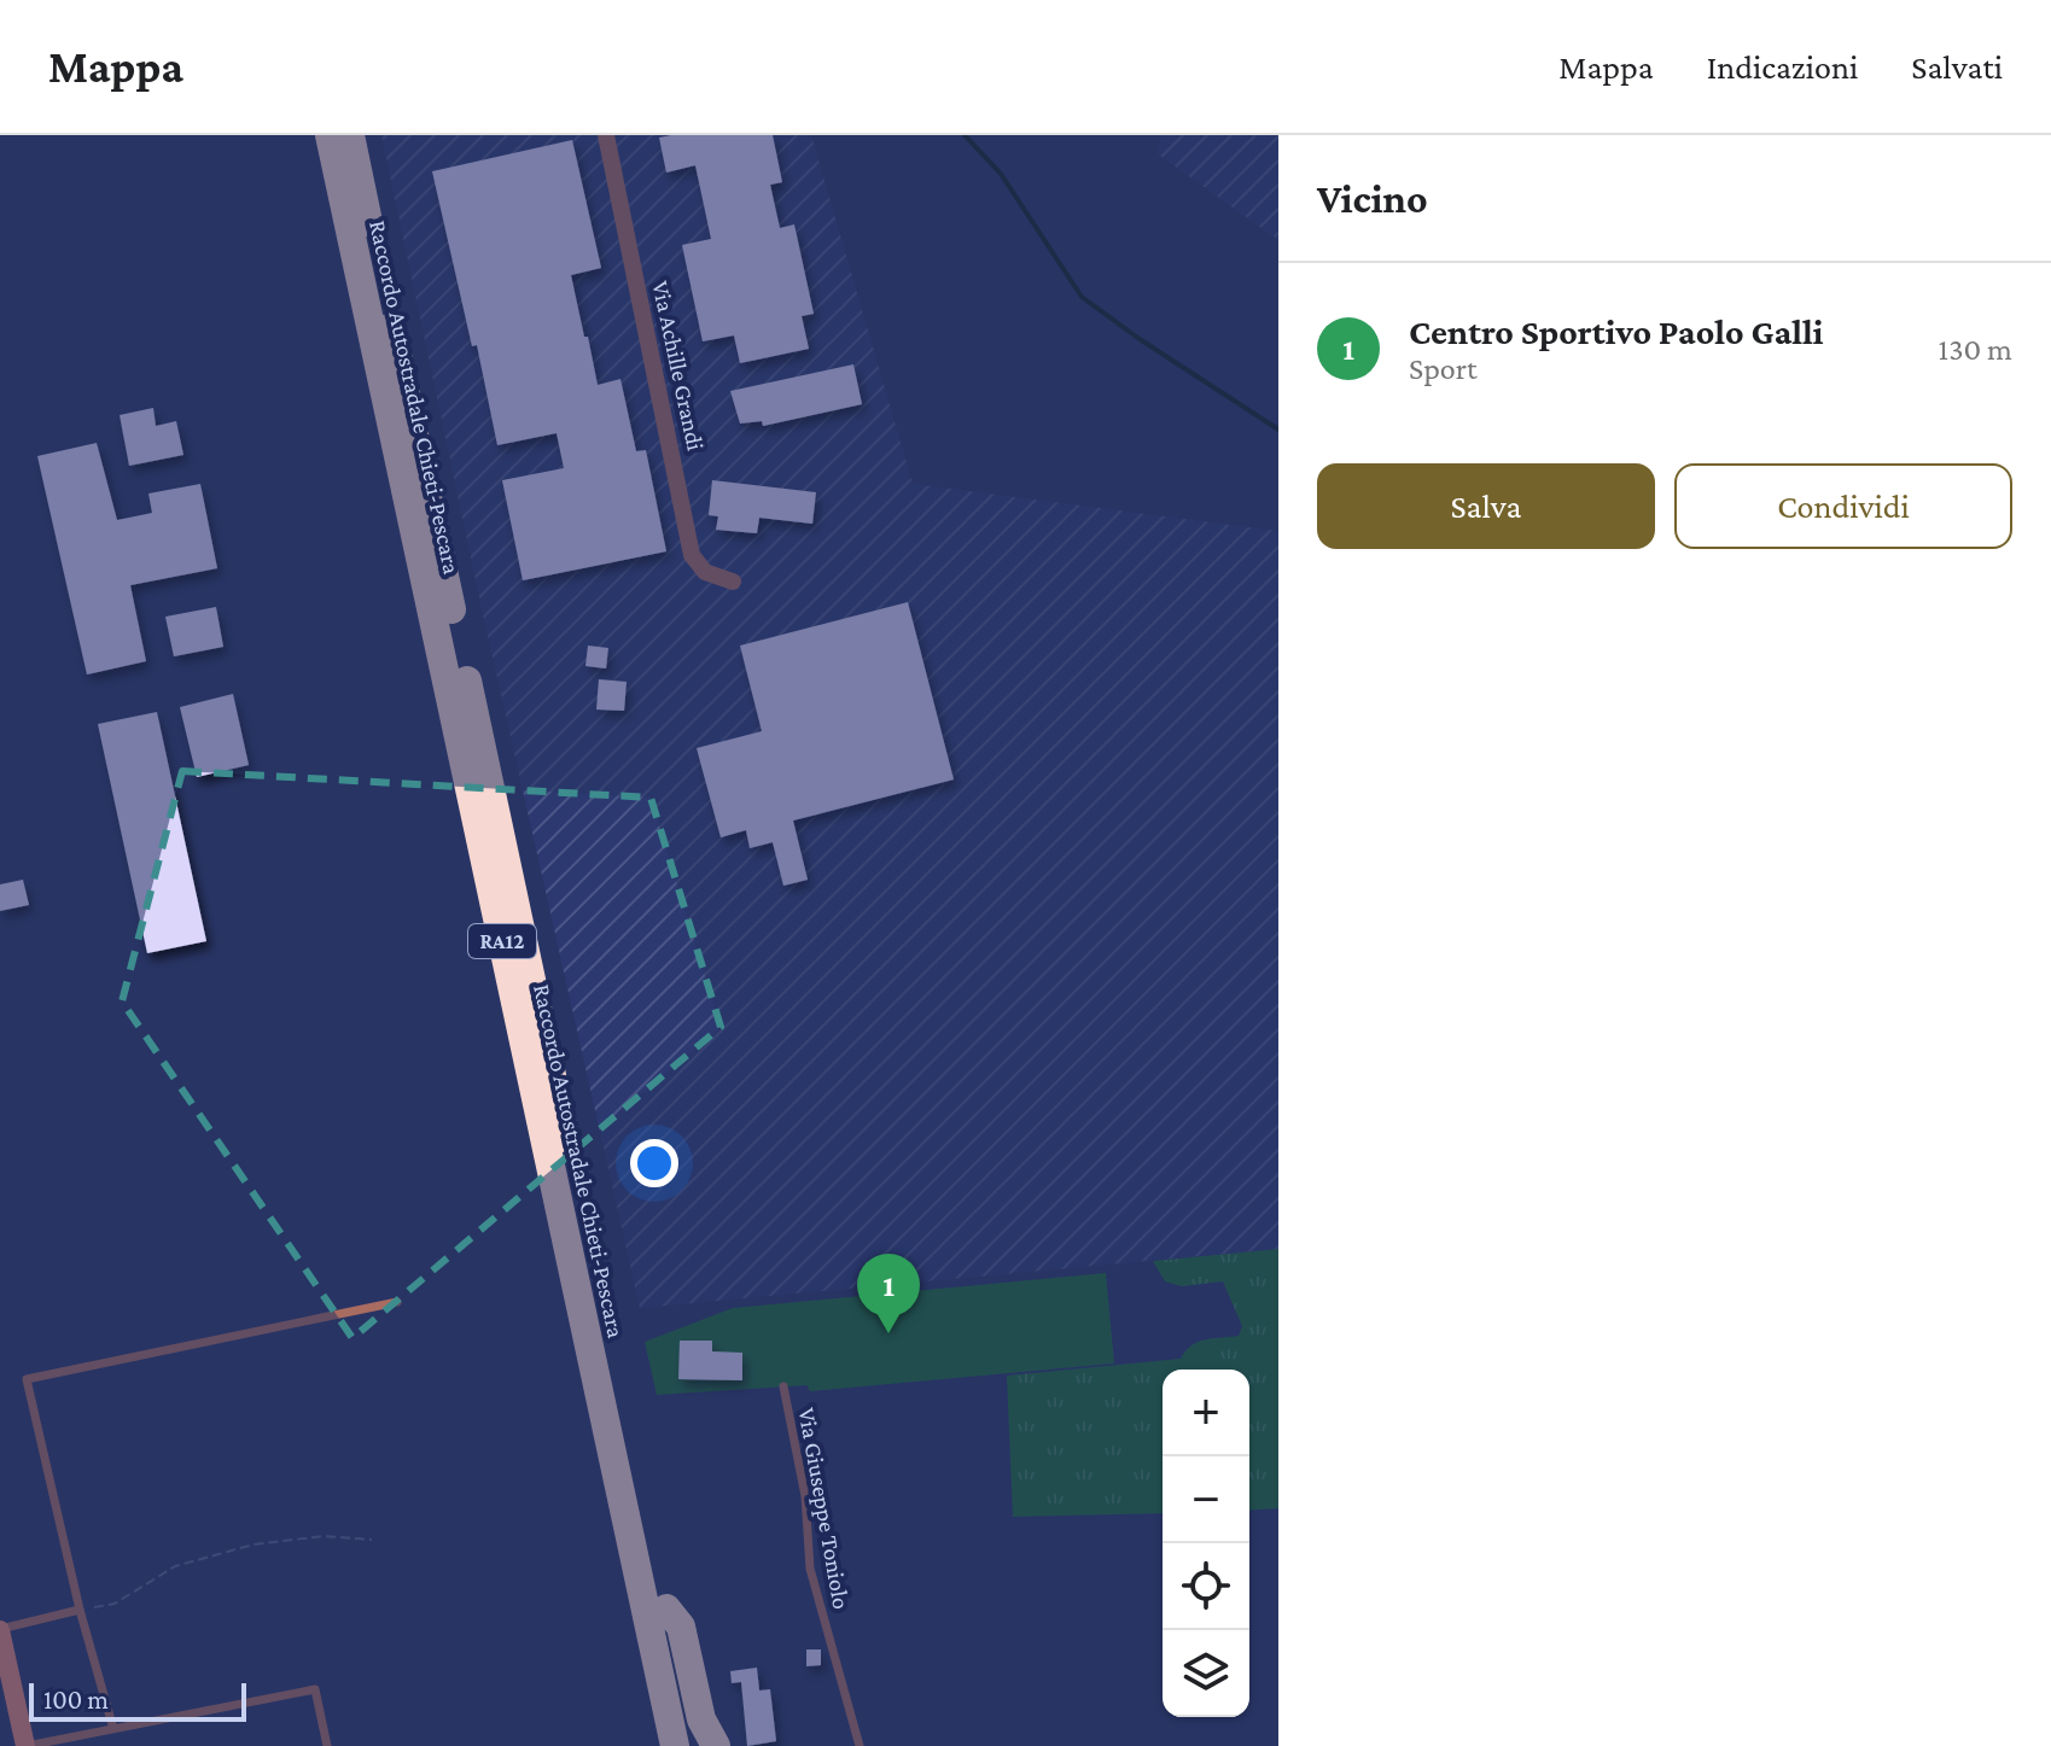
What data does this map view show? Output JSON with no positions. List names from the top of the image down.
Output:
{
  "streets": {
    "highway": ["Raccordo Autostradale Chieti-Pescara", "RA12"],
    "street": ["Via Achille Grandi"],
    "lane": ["Via Giuseppe Toniolo"]
  },
  "scale_bar": "100 m",
  "page": {
    "header": "Mappa",
    "nav": ["Mappa", "Indicazioni", "Salvati"],
    "heading": "Vicino",
    "list": [
      {
        "mark": "1",
        "name": "Centro Sportivo Paolo Galli",
        "note": "Sport",
        "value": "130 m"
      }
    ],
    "buttons": ["Salva", "Condividi"],
    "pins": "1",
    "map_buttons": ["+", "−"],
    "scale": "100 m"
  }
}
